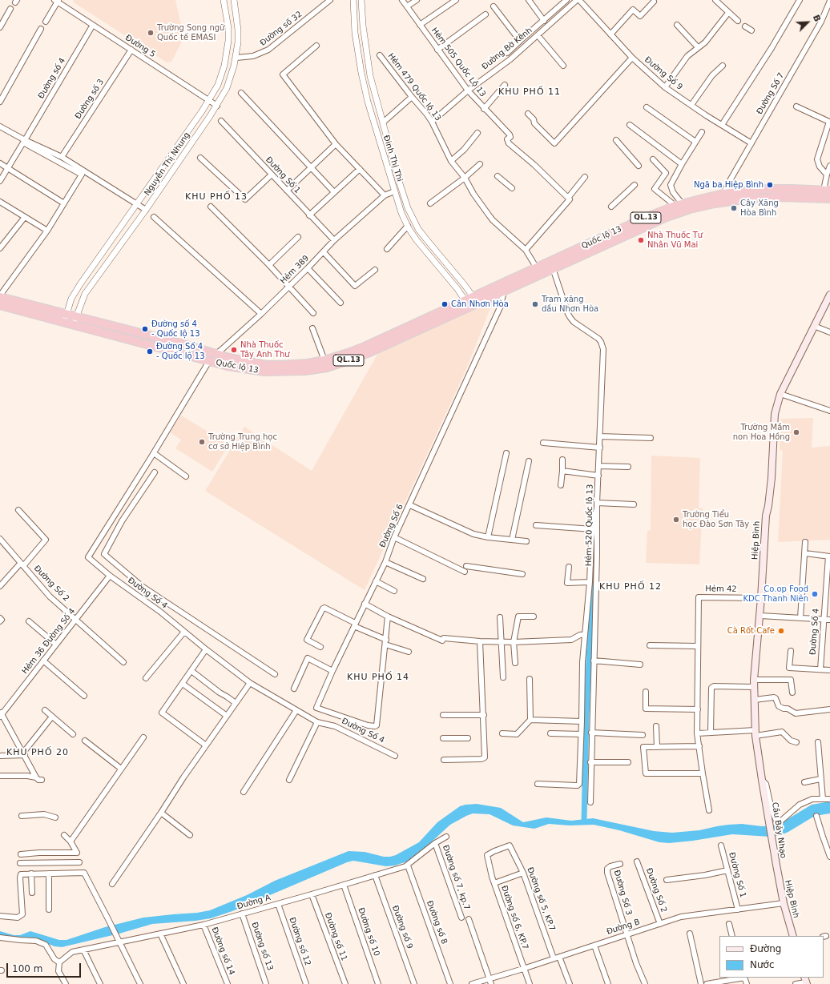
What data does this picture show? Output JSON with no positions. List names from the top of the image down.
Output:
{
  "streets": {
    "highway": ["QL.13", "Quốc lộ 13"],
    "main road": ["Hiệp Bình", "Cầu Bảy Nhạo"],
    "street": [
      "Đường số 32",
      "Đường 5",
      "Đường Bờ Kênh",
      "Hẻm 505 Quốc Lộ 13",
      "Đường Số 9",
      "Đường số 4",
      "Hẻm 479 Quốc lộ 13",
      "Đường Số 7",
      "Đường số 3",
      "Đinh Thị Thi",
      "Nguyễn Thị Nhung",
      "Đường Số 1",
      "Hẻm 389",
      "Hẻm 520 Quốc lộ 13",
      "Đường Số 6",
      "Đường Số 2",
      "Hẻm 42",
      "Đường Số 4",
      "Hẻm 36 Đường Số 4",
      "Đường số 7, kp.7",
      "Đường Số 3",
      "Đường số 5, KP.7",
      "Đường A",
      "Đường số 6, KP.7",
      "Đường số 8",
      "Đường số 9",
      "Đường B",
      "Đường số 10",
      "Đường số 11",
      "Đường số 12",
      "Đường số 13",
      "Đường số 14"
    ]
  },
  "crossings": [
    ["Đường số 32", "Nguyễn Thị Nhung"],
    ["Đường 5", "Đường số 4"],
    ["Đường 5", "Đường số 3"],
    ["Đường 5", "Nguyễn Thị Nhung"],
    ["Đường Bờ Kênh", "Hẻm 505 Quốc Lộ 13"],
    ["Đường Bờ Kênh", "Đường Số 9"],
    ["Đường Bờ Kênh", "Hẻm 479 Quốc lộ 13"],
    ["Đường Số 9", "Đường Số 7"],
    ["Hẻm 479 Quốc lộ 13", "Đinh Thị Thi"],
    ["Hẻm 479 Quốc lộ 13", "Quốc lộ 13"],
    ["Đường Số 7", "Quốc lộ 13"],
    ["Đinh Thị Thi", "Quốc lộ 13"],
    ["Đinh Thị Thi", "Hẻm 389"],
    ["Nguyễn Thị Nhung", "Quốc lộ 13"],
    ["Đường Số 1", "Hẻm 389"],
    ["Đường Số 1", "Đường B"],
    ["Quốc lộ 13", "Hẻm 389"],
    ["Quốc lộ 13", "Hẻm 520 Quốc lộ 13"],
    ["Quốc lộ 13", "Đường Số 6"],
    ["Quốc lộ 13", "Đường Số 4"],
    ["Hiệp Bình", "Hẻm 42"],
    ["Hiệp Bình", "Cầu Bảy Nhạo"],
    ["Hiệp Bình", "Đường B"],
    ["Đường Số 2", "Hẻm 36 Đường Số 4"],
    ["Đường Số 2", "Đường B"],
    ["Đường Số 4", "Hẻm 36 Đường Số 4"],
    ["Đường số 7, kp.7", "Đường A"],
    ["Đường số 7, kp.7", "Đường B"],
    ["Đường Số 3", "Đường B"],
    ["Đường số 5, KP.7", "Đường số 6, KP.7"],
    ["Đường số 5, KP.7", "Đường B"],
    ["Đường A", "Đường số 8"],
    ["Đường A", "Đường số 9"],
    ["Đường A", "Đường số 10"],
    ["Đường A", "Đường số 11"],
    ["Đường A", "Đường số 12"],
    ["Đường A", "Đường số 13"],
    ["Đường A", "Đường số 14"],
    ["Đường số 6, KP.7", "Đường B"]
  ],
  "districts": [
    "KHU PHỐ 11",
    "KHU PHỐ 13",
    "KHU PHỐ 12",
    "KHU PHỐ 14",
    "KHU PHỐ 20"
  ],
  "places": [
    "Trường Song ngữ Quốc tế EMASI",
    "Ngã ba Hiệp Bình",
    "Cây Xăng Hòa Bình",
    "Nhà Thuốc Tư Nhân Vū Mai",
    "Cân Nhơn Hòa",
    "Trạm xăng dầu Nhơn Hòa",
    "Đường số 4 - Quốc lộ 13",
    "Nhà Thuốc Tây Anh Thư",
    "Đường Số 4 - Quốc lộ 13",
    "Trường Mầm non Hoa Hồng",
    "Trường Trung học cơ sở Hiệp Bình",
    "Trường Tiểu học Đào Sơn Tây",
    "Co.op Food KDC Thanh Niên",
    "Cà Rốt Cafe"
  ],
  "legend": ["Đường", "Nước"],
  "scale_bar": "100 m",
  "north": "top right"
}
